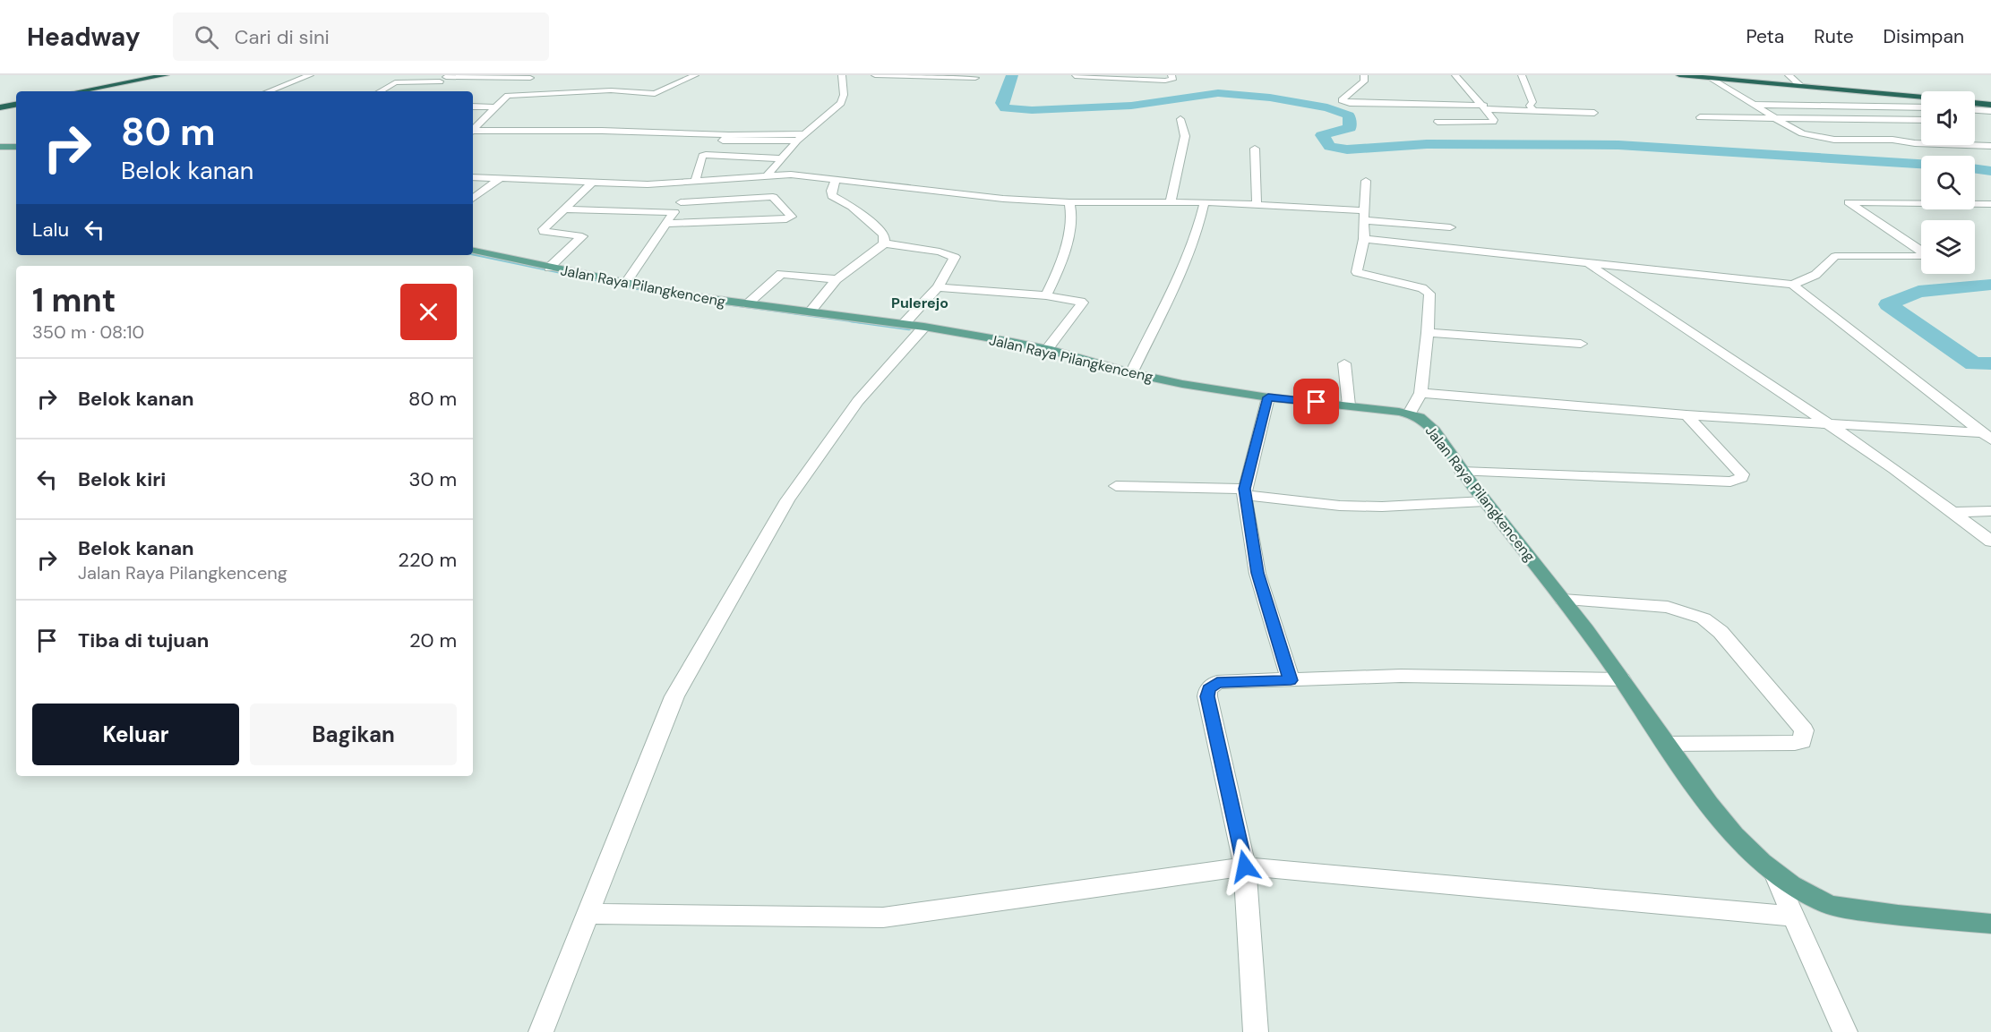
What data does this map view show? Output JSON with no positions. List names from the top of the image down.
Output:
{
  "streets": {
    "main road": ["Jalan Raya Pilangkenceng"]
  },
  "districts": ["Pulerejo"],
  "page": {
    "header": "Headway",
    "search": "Cari di sini",
    "nav": ["Peta", "Rute", "Disimpan"],
    "turn": ["80 m", "Belok kanan"],
    "then": "Lalu",
    "heading": ["1 mnt", "350 m · 08:10"],
    "list": [
      {
        "name": "Belok kanan",
        "value": "80 m"
      },
      {
        "name": "Belok kiri",
        "value": "30 m"
      },
      {
        "name": "Belok kanan",
        "note": "Jalan Raya Pilangkenceng",
        "value": "220 m"
      },
      {
        "name": "Tiba di tujuan",
        "value": "20 m"
      }
    ],
    "buttons": ["Keluar", "Bagikan"]
  }
}
